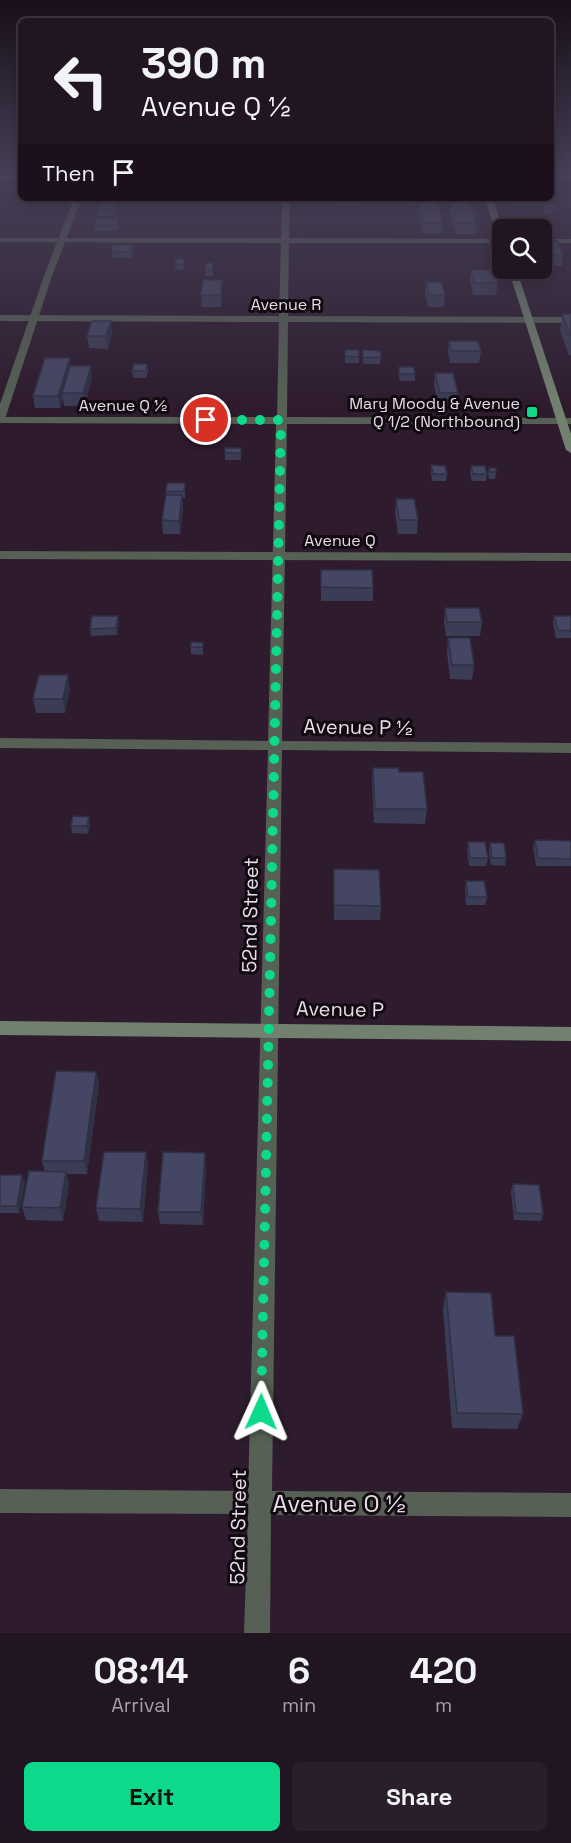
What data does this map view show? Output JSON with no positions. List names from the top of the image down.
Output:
{
  "streets": {
    "main road": ["Avenue P"],
    "street": [
      "Avenue R",
      "Avenue Q ½",
      "Avenue Q",
      "Avenue P ½",
      "52nd Street",
      "Avenue O ½"
    ]
  },
  "crossings": [
    ["Avenue R", "52nd Street"],
    ["Avenue Q ½", "52nd Street"],
    ["Avenue Q", "52nd Street"],
    ["Avenue P ½", "52nd Street"],
    ["52nd Street", "Avenue P"],
    ["52nd Street", "Avenue O ½"]
  ],
  "places": {
    "transit": ["Mary Moody & Avenue Q 1/2 (Northbound)"]
  },
  "page": {
    "turn": ["390 m", "Avenue Q ½"],
    "then": "Then",
    "eta": [
      "08:14",
      "Arrival",
      "6",
      "min",
      "420",
      "m"
    ],
    "buttons": ["Exit", "Share"]
  }
}
